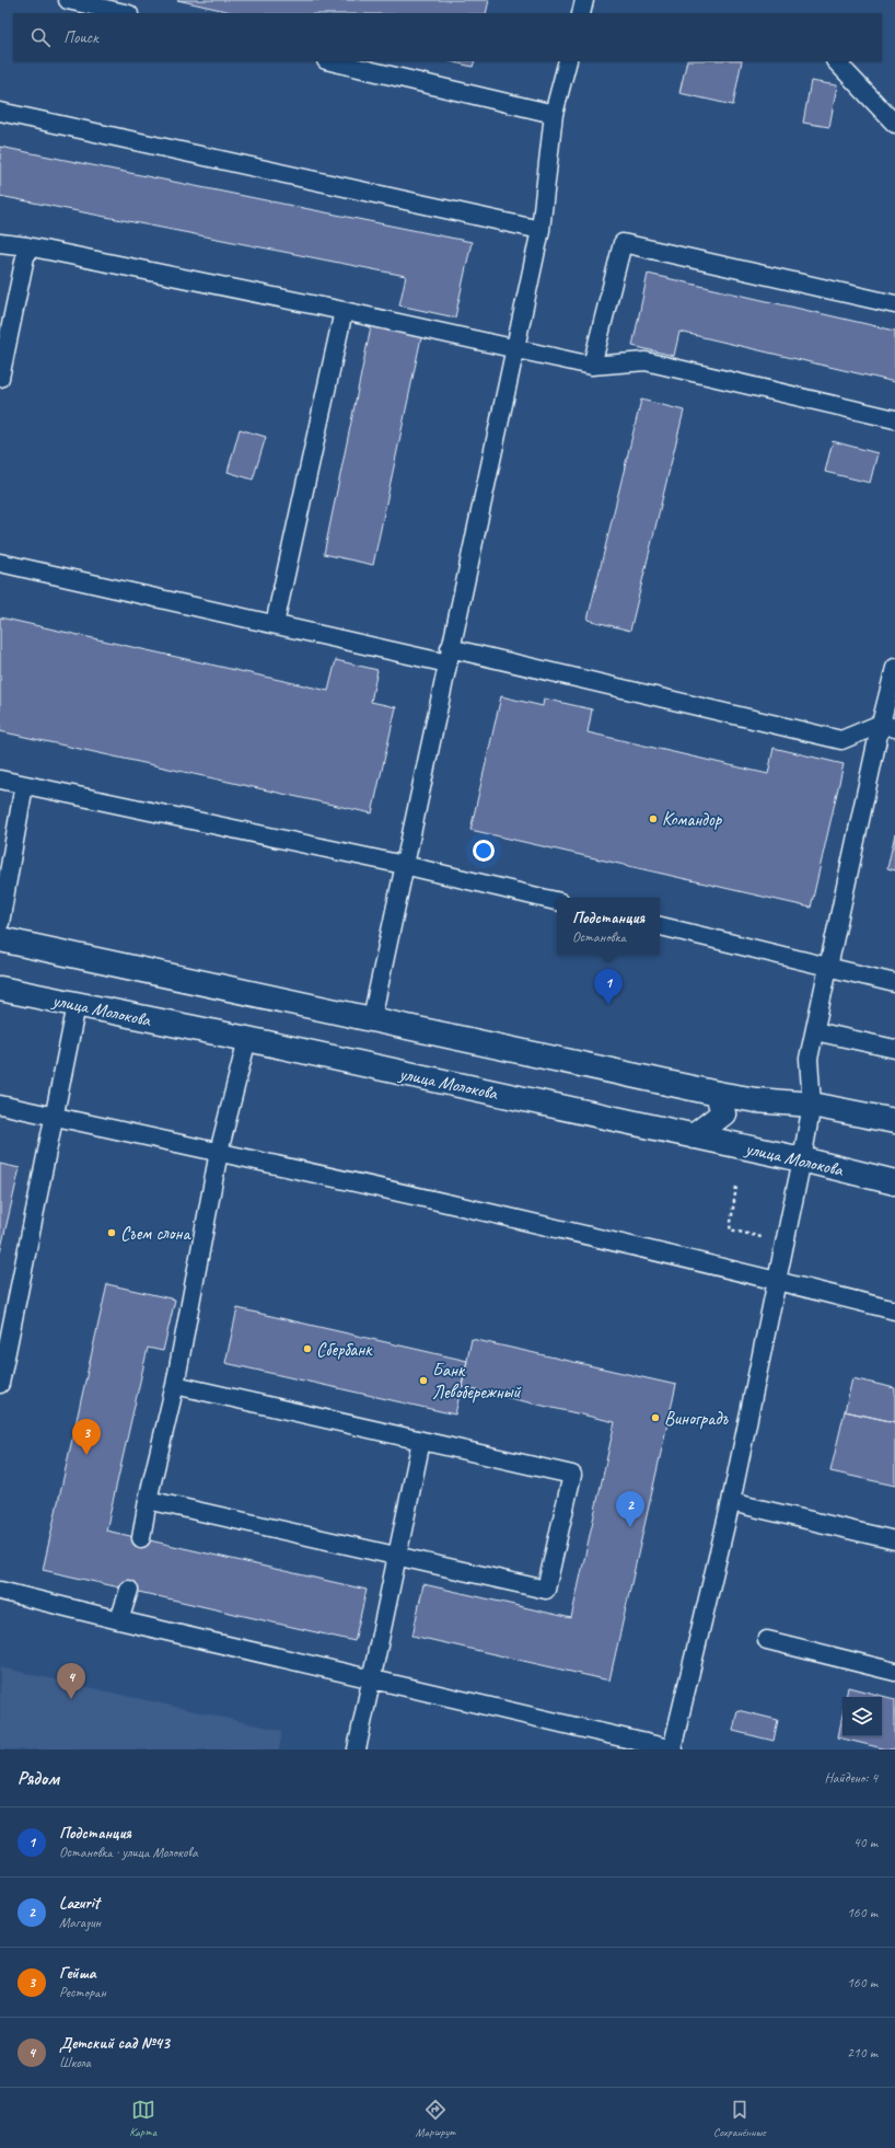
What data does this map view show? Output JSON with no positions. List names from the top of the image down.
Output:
{
  "streets": {
    "main road": ["улица Молокова"]
  },
  "places": [
    "Командор",
    "Съем слона",
    "Сбербанк",
    "Банк Левобережный",
    "Виноградъ"
  ],
  "page": {
    "search": "Поиск",
    "popup": ["Подстанция", "Остановка"],
    "pins": [
      "1",
      "3",
      "2",
      "4"
    ],
    "heading": ["Рядом", "Найдено: 4"],
    "list": [
      {
        "mark": "1",
        "name": "Подстанция",
        "note": "Остановка · улица Молокова",
        "value": "40 m"
      },
      {
        "mark": "2",
        "name": "Lazurit",
        "note": "Магазин",
        "value": "160 m"
      },
      {
        "mark": "3",
        "name": "Гейша",
        "note": "Ресторан",
        "value": "160 m"
      },
      {
        "mark": "4",
        "name": "Детский сад №43",
        "note": "Школа",
        "value": "210 m"
      }
    ],
    "nav": ["Карта", "Маршрут", "Сохранённые"]
  }
}
